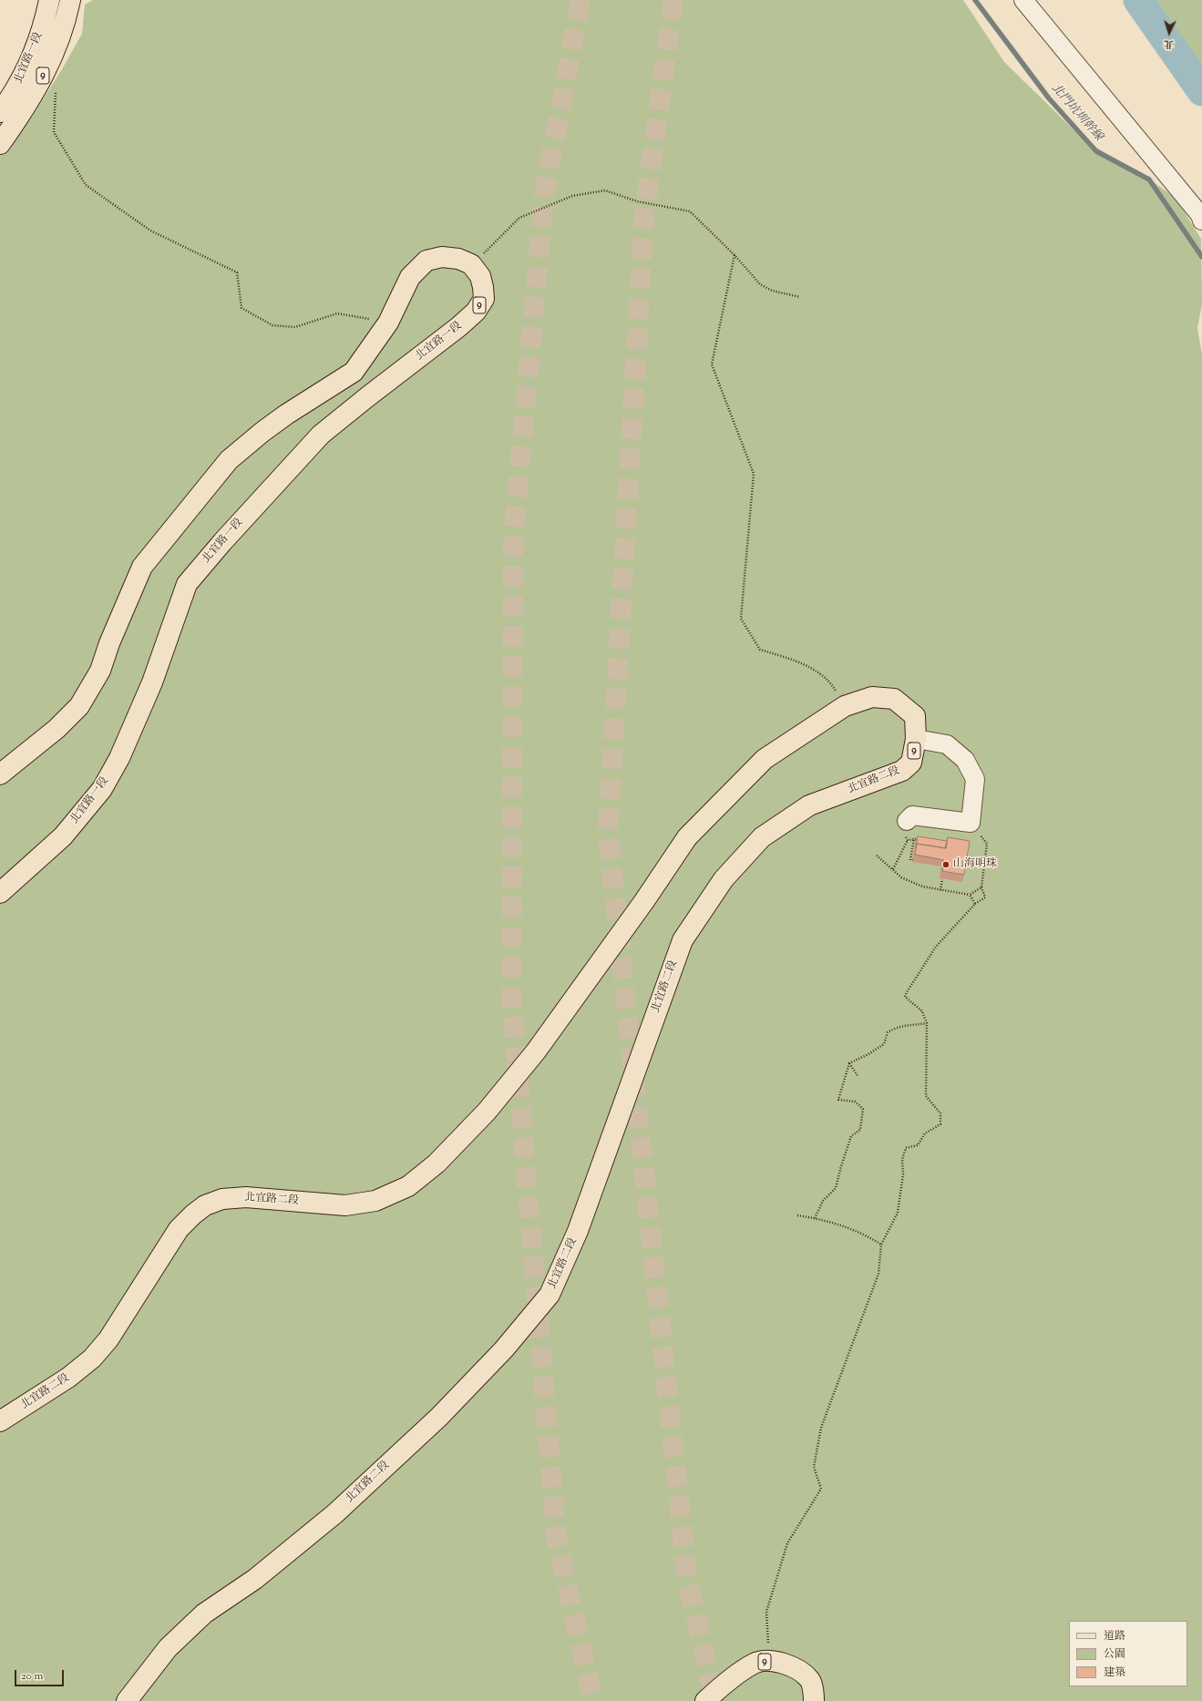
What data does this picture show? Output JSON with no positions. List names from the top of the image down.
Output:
{
  "streets": {
    "main road": ["北宜路一段", "9", "北宜路二段"]
  },
  "water": ["北門坑圳幹線"],
  "places": ["山海明珠"],
  "legend": ["道路", "公園", "建築"],
  "scale_bar": "20 m",
  "north": "bottom"
}
